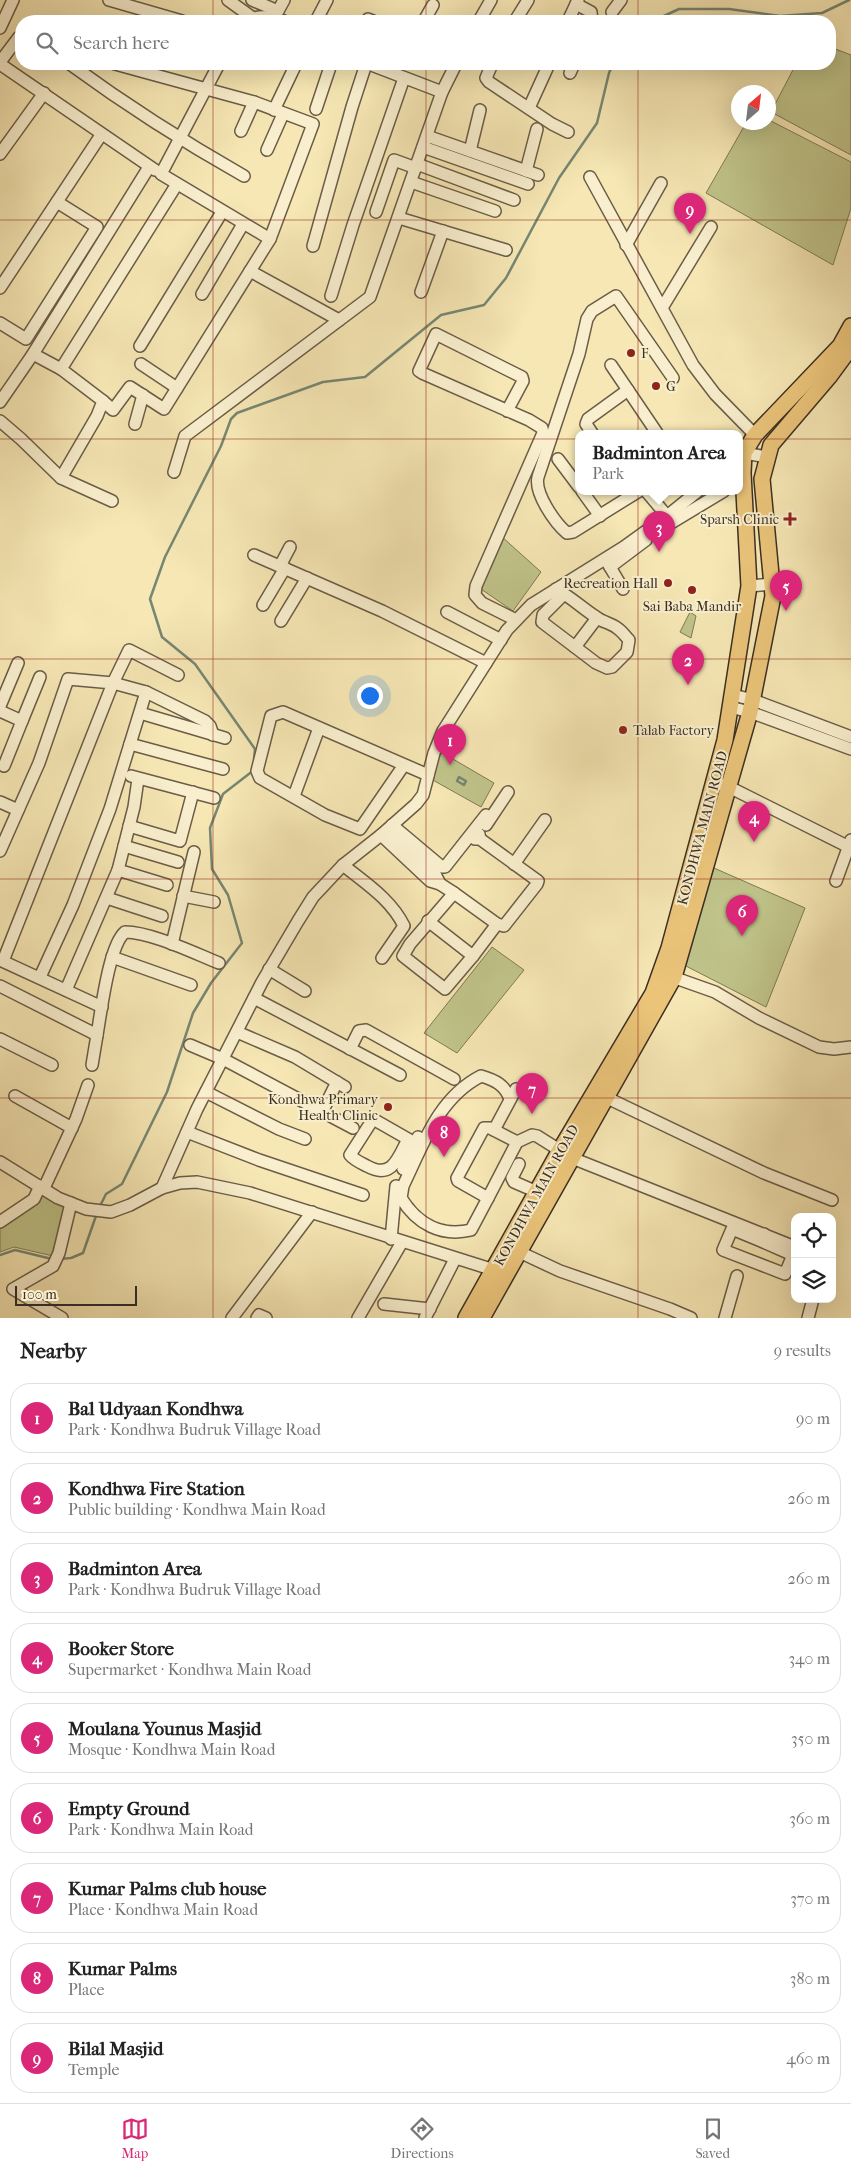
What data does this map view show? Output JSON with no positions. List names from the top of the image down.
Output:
{
  "streets": {
    "main road": ["KONDHWA MAIN ROAD"]
  },
  "places": {
    "other": [
      "F",
      "G",
      "Recreation Hall",
      "Sai Baba Mandir",
      "Talab Factory",
      "Kondhwa Primary Health Clinic"
    ],
    "health": ["Sparsh Clinic"]
  },
  "scale_bar": "100 m",
  "north": "top right",
  "page": {
    "search": "Search here",
    "pins": [
      "9",
      "3",
      "5",
      "2",
      "1",
      "4",
      "6",
      "7",
      "8"
    ],
    "popup": ["Badminton Area", "Park"],
    "scale": "100 m",
    "heading": ["Nearby", "9 results"],
    "list": [
      {
        "mark": "1",
        "name": "Bal Udyaan Kondhwa",
        "note": "Park · Kondhwa Budruk Village Road",
        "value": "90 m"
      },
      {
        "mark": "2",
        "name": "Kondhwa Fire Station",
        "note": "Public building · Kondhwa Main Road",
        "value": "260 m"
      },
      {
        "mark": "3",
        "name": "Badminton Area",
        "note": "Park · Kondhwa Budruk Village Road",
        "value": "260 m"
      },
      {
        "mark": "4",
        "name": "Booker Store",
        "note": "Supermarket · Kondhwa Main Road",
        "value": "340 m"
      },
      {
        "mark": "5",
        "name": "Moulana Younus Masjid",
        "note": "Mosque · Kondhwa Main Road",
        "value": "350 m"
      },
      {
        "mark": "6",
        "name": "Empty Ground",
        "note": "Park · Kondhwa Main Road",
        "value": "360 m"
      },
      {
        "mark": "7",
        "name": "Kumar Palms club house",
        "note": "Place · Kondhwa Main Road",
        "value": "370 m"
      },
      {
        "mark": "8",
        "name": "Kumar Palms",
        "note": "Place",
        "value": "380 m"
      },
      {
        "mark": "9",
        "name": "Bilal Masjid",
        "note": "Temple",
        "value": "460 m"
      }
    ],
    "nav": ["Map", "Directions", "Saved"]
  }
}
